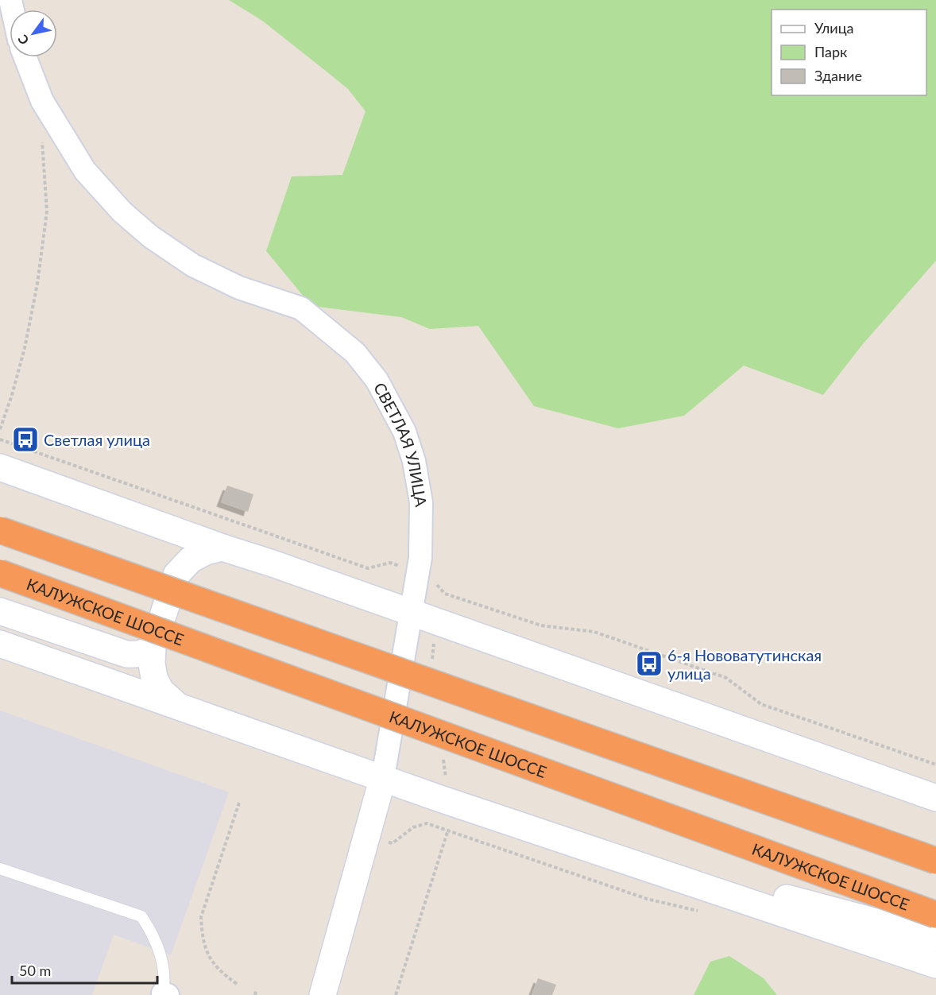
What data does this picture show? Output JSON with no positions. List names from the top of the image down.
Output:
{
  "streets": {
    "highway": ["КАЛУЖСКОЕ ШОССЕ"],
    "street": ["СВЕТЛАЯ УЛИЦА"]
  },
  "places": {
    "bus stop": ["Светлая улица", "6-я Нововатутинская улица"]
  },
  "legend": ["Улица", "Парк", "Здание"],
  "scale_bar": "50 m",
  "north": "bottom left"
}
